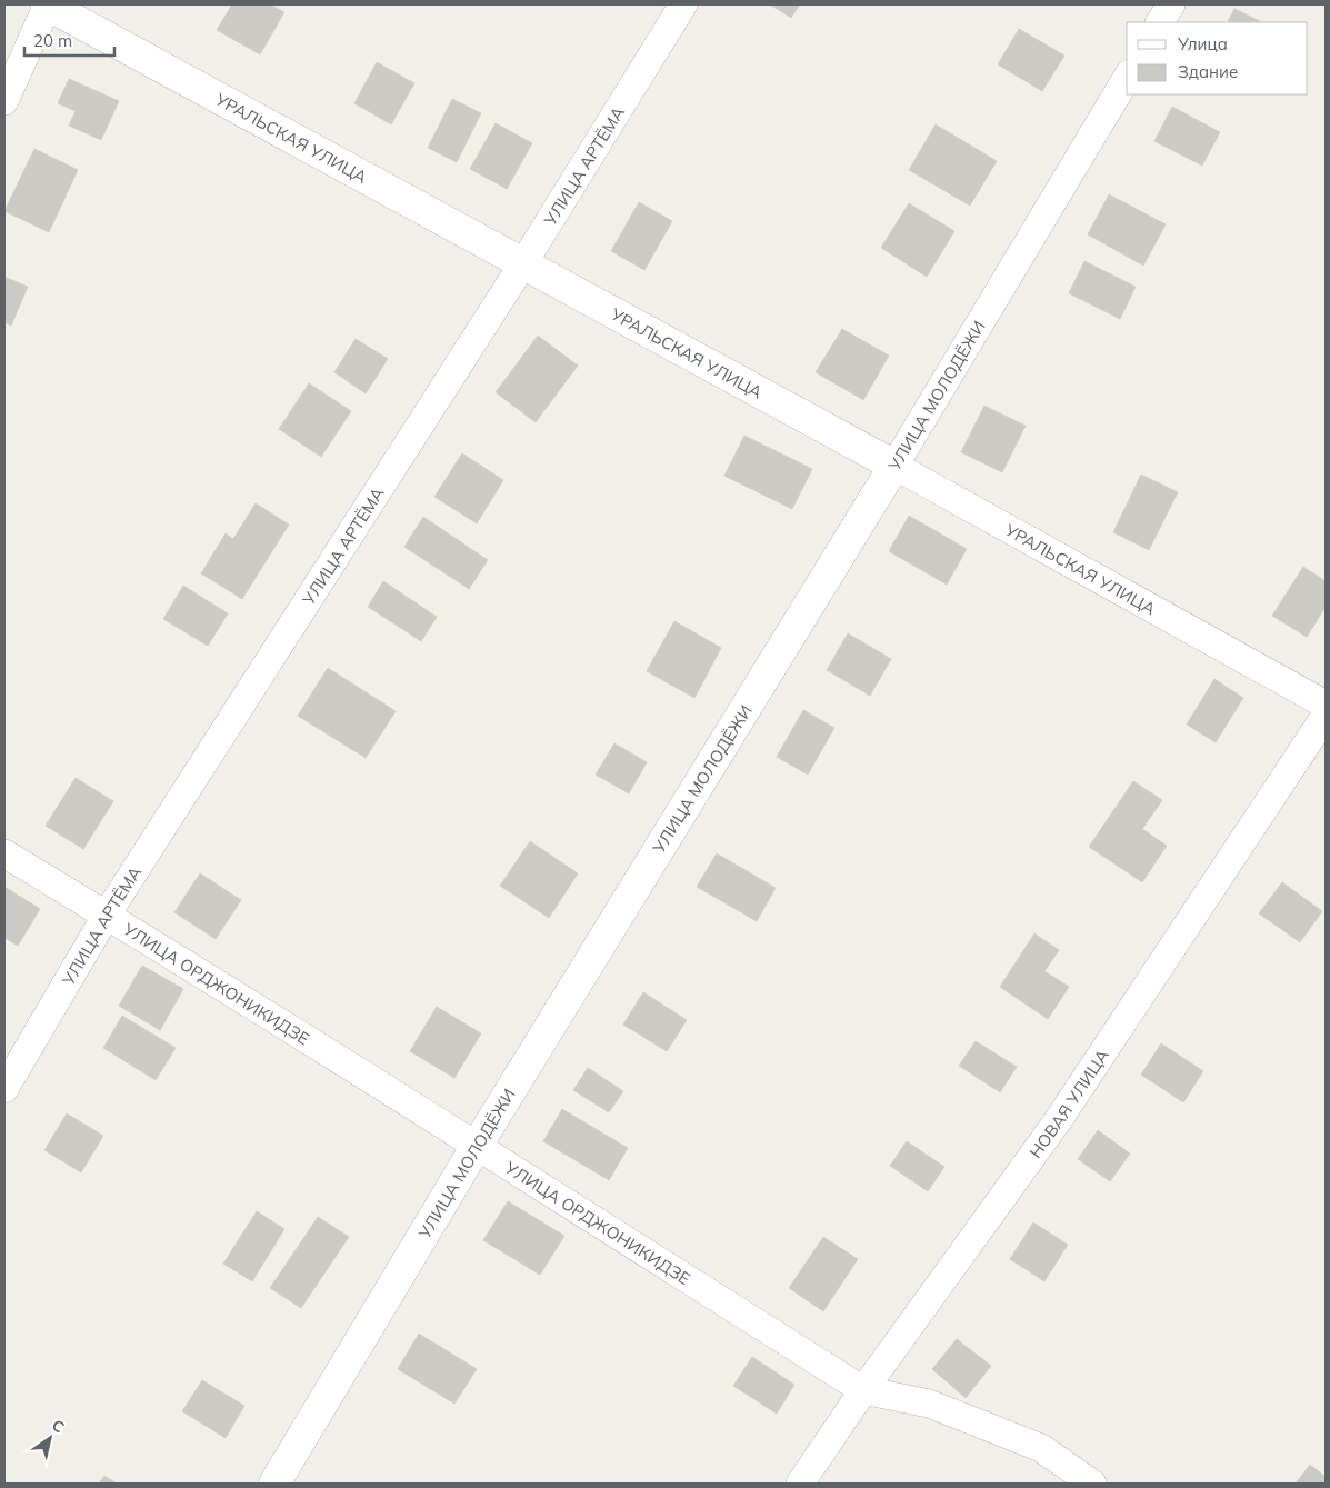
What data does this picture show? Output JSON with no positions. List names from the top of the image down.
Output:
{
  "streets": {
    "main road": ["УРАЛЬСКАЯ УЛИЦА", "УЛИЦА МОЛОДЁЖИ"],
    "street": ["УЛИЦА АРТЁМА", "УЛИЦА ОРДЖОНИКИДЗЕ", "НОВАЯ УЛИЦА"]
  },
  "crossings": [
    ["УРАЛЬСКАЯ УЛИЦА", "УЛИЦА АРТЁМА"],
    ["УРАЛЬСКАЯ УЛИЦА", "УЛИЦА МОЛОДЁЖИ"],
    ["УЛИЦА АРТЁМА", "УЛИЦА ОРДЖОНИКИДЗЕ"],
    ["УЛИЦА МОЛОДЁЖИ", "УЛИЦА ОРДЖОНИКИДЗЕ"],
    ["УЛИЦА ОРДЖОНИКИДЗЕ", "НОВАЯ УЛИЦА"]
  ],
  "legend": ["Улица", "Здание"],
  "scale_bar": "20 m",
  "north": "top right"
}
